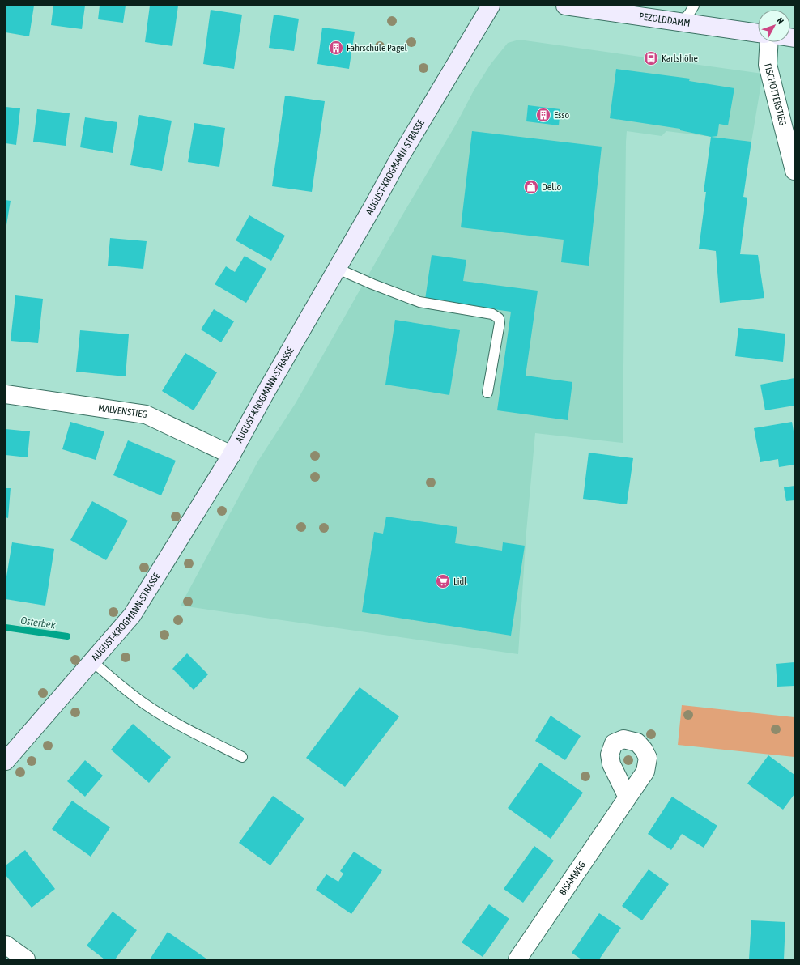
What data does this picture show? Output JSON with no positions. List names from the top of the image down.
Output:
{
  "streets": {
    "main road": ["PEZOLDDAMM", "AUGUST-KROGMANN-STRASSE"],
    "street": ["FISCHOTTERSTIEG", "MALVENSTIEG", "BISAMWEG"]
  },
  "crossings": [
    ["AUGUST-KROGMANN-STRASSE", "MALVENSTIEG"]
  ],
  "water": ["Osterbek"],
  "places": {
    "building": ["Fahrschule Pagel", "Esso"],
    "bus stop": ["Karlshöhe"],
    "shop": ["Dello"],
    "supermarket": ["Lidl"]
  },
  "north": "top right"
}
